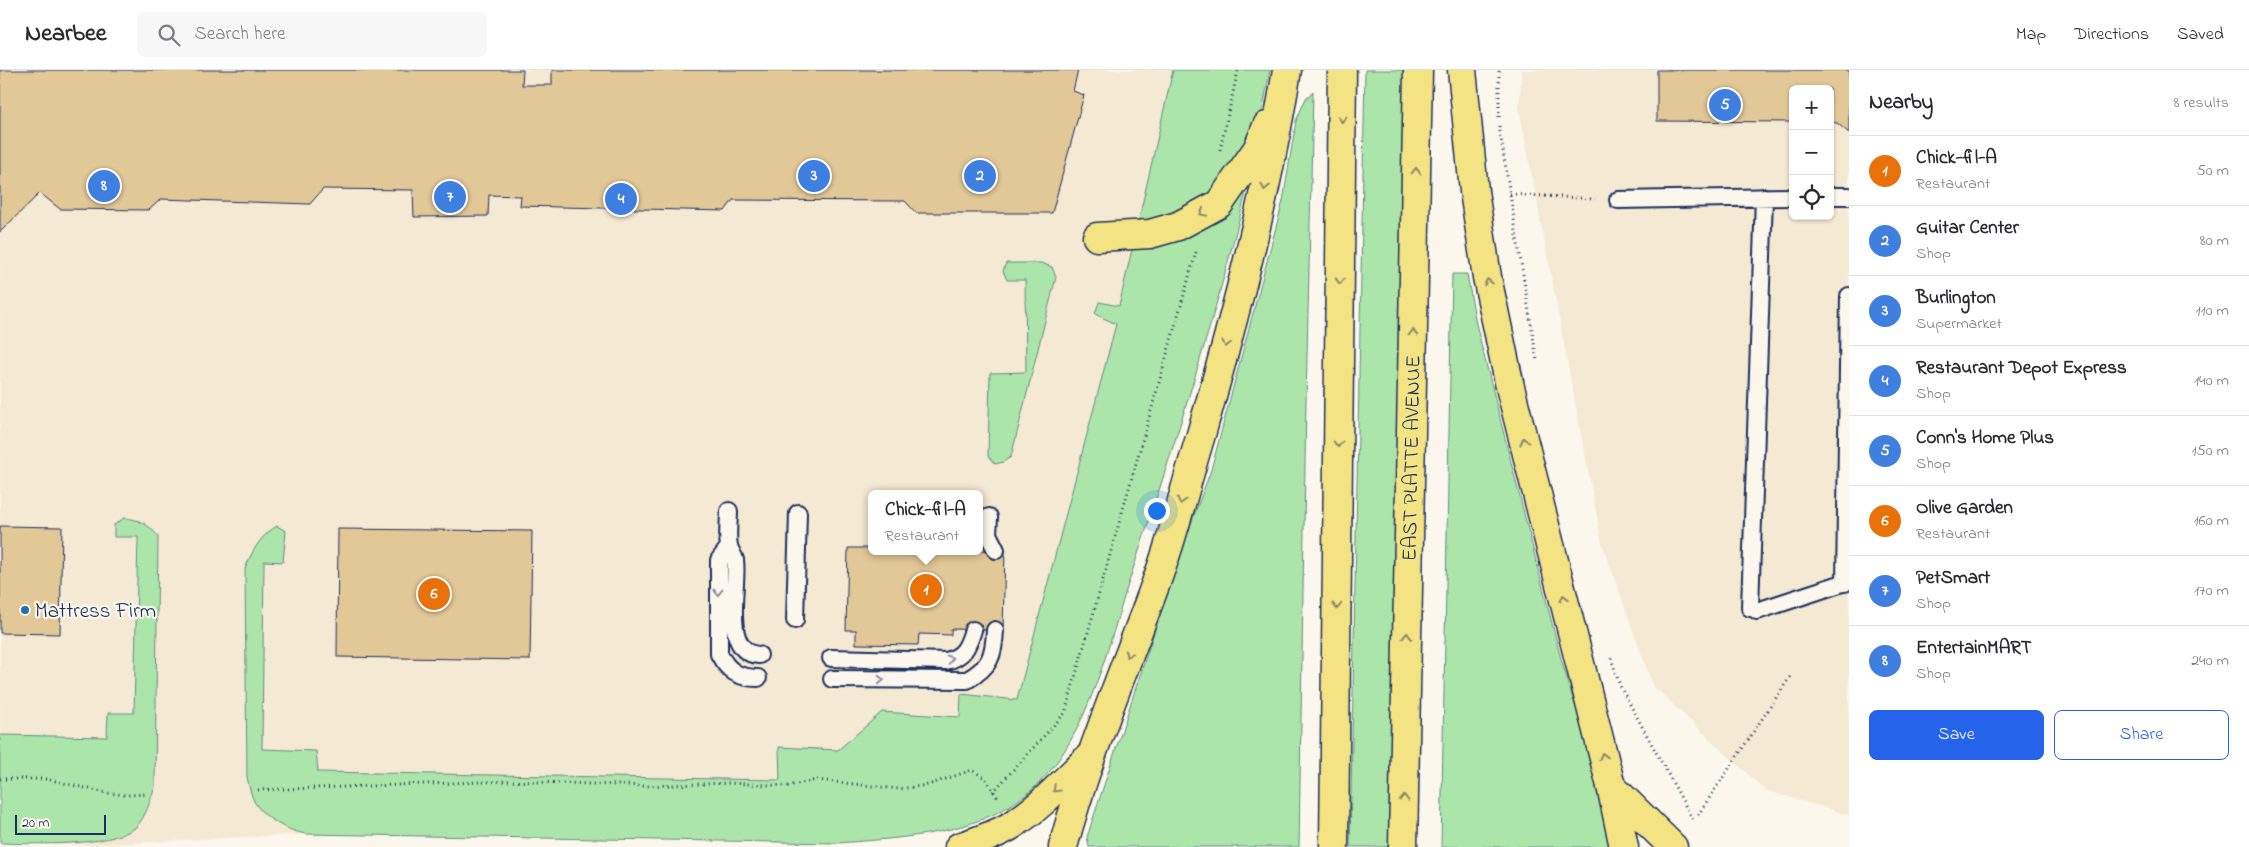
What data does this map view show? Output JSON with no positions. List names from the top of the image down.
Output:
{
  "streets": {
    "highway": ["EAST PLATTE AVENUE"]
  },
  "places": ["Mattress Firm"],
  "scale_bar": "20 m",
  "page": {
    "header": "Nearbee",
    "search": "Search here",
    "nav": ["Map", "Directions", "Saved"],
    "heading": ["Nearby", "8 results"],
    "map_buttons": ["+", "−"],
    "pins": [
      "5",
      "2",
      "3",
      "8",
      "7",
      "4",
      "1",
      "6"
    ],
    "list": [
      {
        "mark": "1",
        "name": "Chick-fil-A",
        "note": "Restaurant",
        "value": "50 m"
      },
      {
        "mark": "2",
        "name": "Guitar Center",
        "note": "Shop",
        "value": "80 m"
      },
      {
        "mark": "3",
        "name": "Burlington",
        "note": "Supermarket",
        "value": "110 m"
      },
      {
        "mark": "4",
        "name": "Restaurant Depot Express",
        "note": "Shop",
        "value": "140 m"
      },
      {
        "mark": "5",
        "name": "Conn's Home Plus",
        "note": "Shop",
        "value": "150 m"
      },
      {
        "mark": "6",
        "name": "Olive Garden",
        "note": "Restaurant",
        "value": "160 m"
      },
      {
        "mark": "7",
        "name": "PetSmart",
        "note": "Shop",
        "value": "170 m"
      },
      {
        "mark": "8",
        "name": "EntertainMART",
        "note": "Shop",
        "value": "240 m"
      }
    ],
    "popup": ["Chick-fil-A", "Restaurant"],
    "buttons": ["Save", "Share"],
    "scale": "20 m"
  }
}
